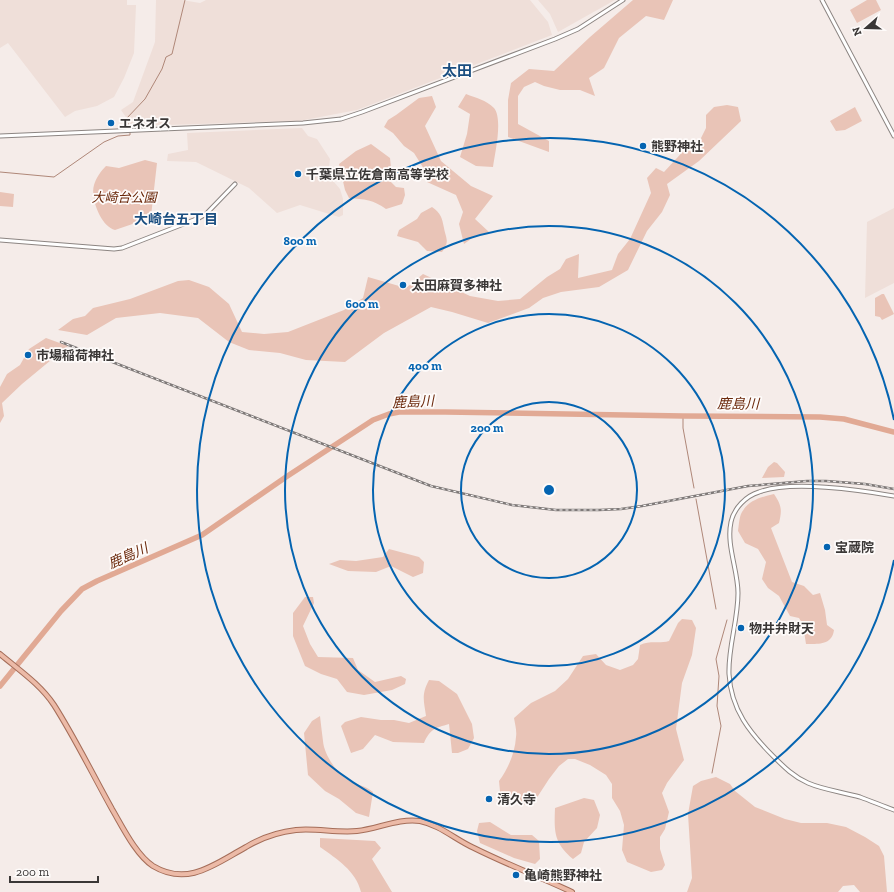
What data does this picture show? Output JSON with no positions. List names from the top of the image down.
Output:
{
  "districts": ["太田", "大崎台五丁目"],
  "water": ["鹿島川"],
  "parks": ["大崎台公園"],
  "places": [
    "エネオス",
    "熊野神社",
    "千葉県立佐倉南高等学校",
    "太田麻賀多神社",
    "市場稲荷神社",
    "宝蔵院",
    "物井弁財天",
    "清久寺",
    "亀崎熊野神社"
  ],
  "scale_bar": "200 m",
  "north": "left",
  "rings": [
    "800 m",
    "600 m",
    "400 m",
    "200 m"
  ]
}
